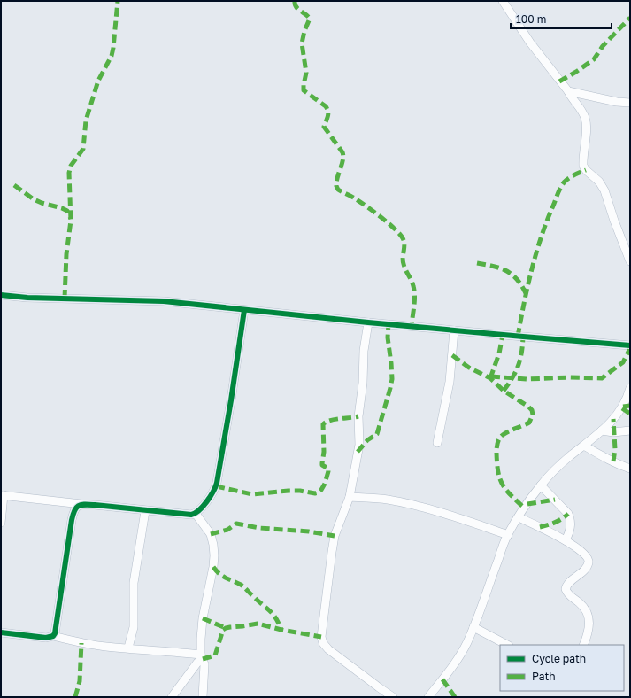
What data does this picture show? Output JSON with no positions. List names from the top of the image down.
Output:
{
  "legend": ["Cycle path", "Path"],
  "scale_bar": "100 m"
}
